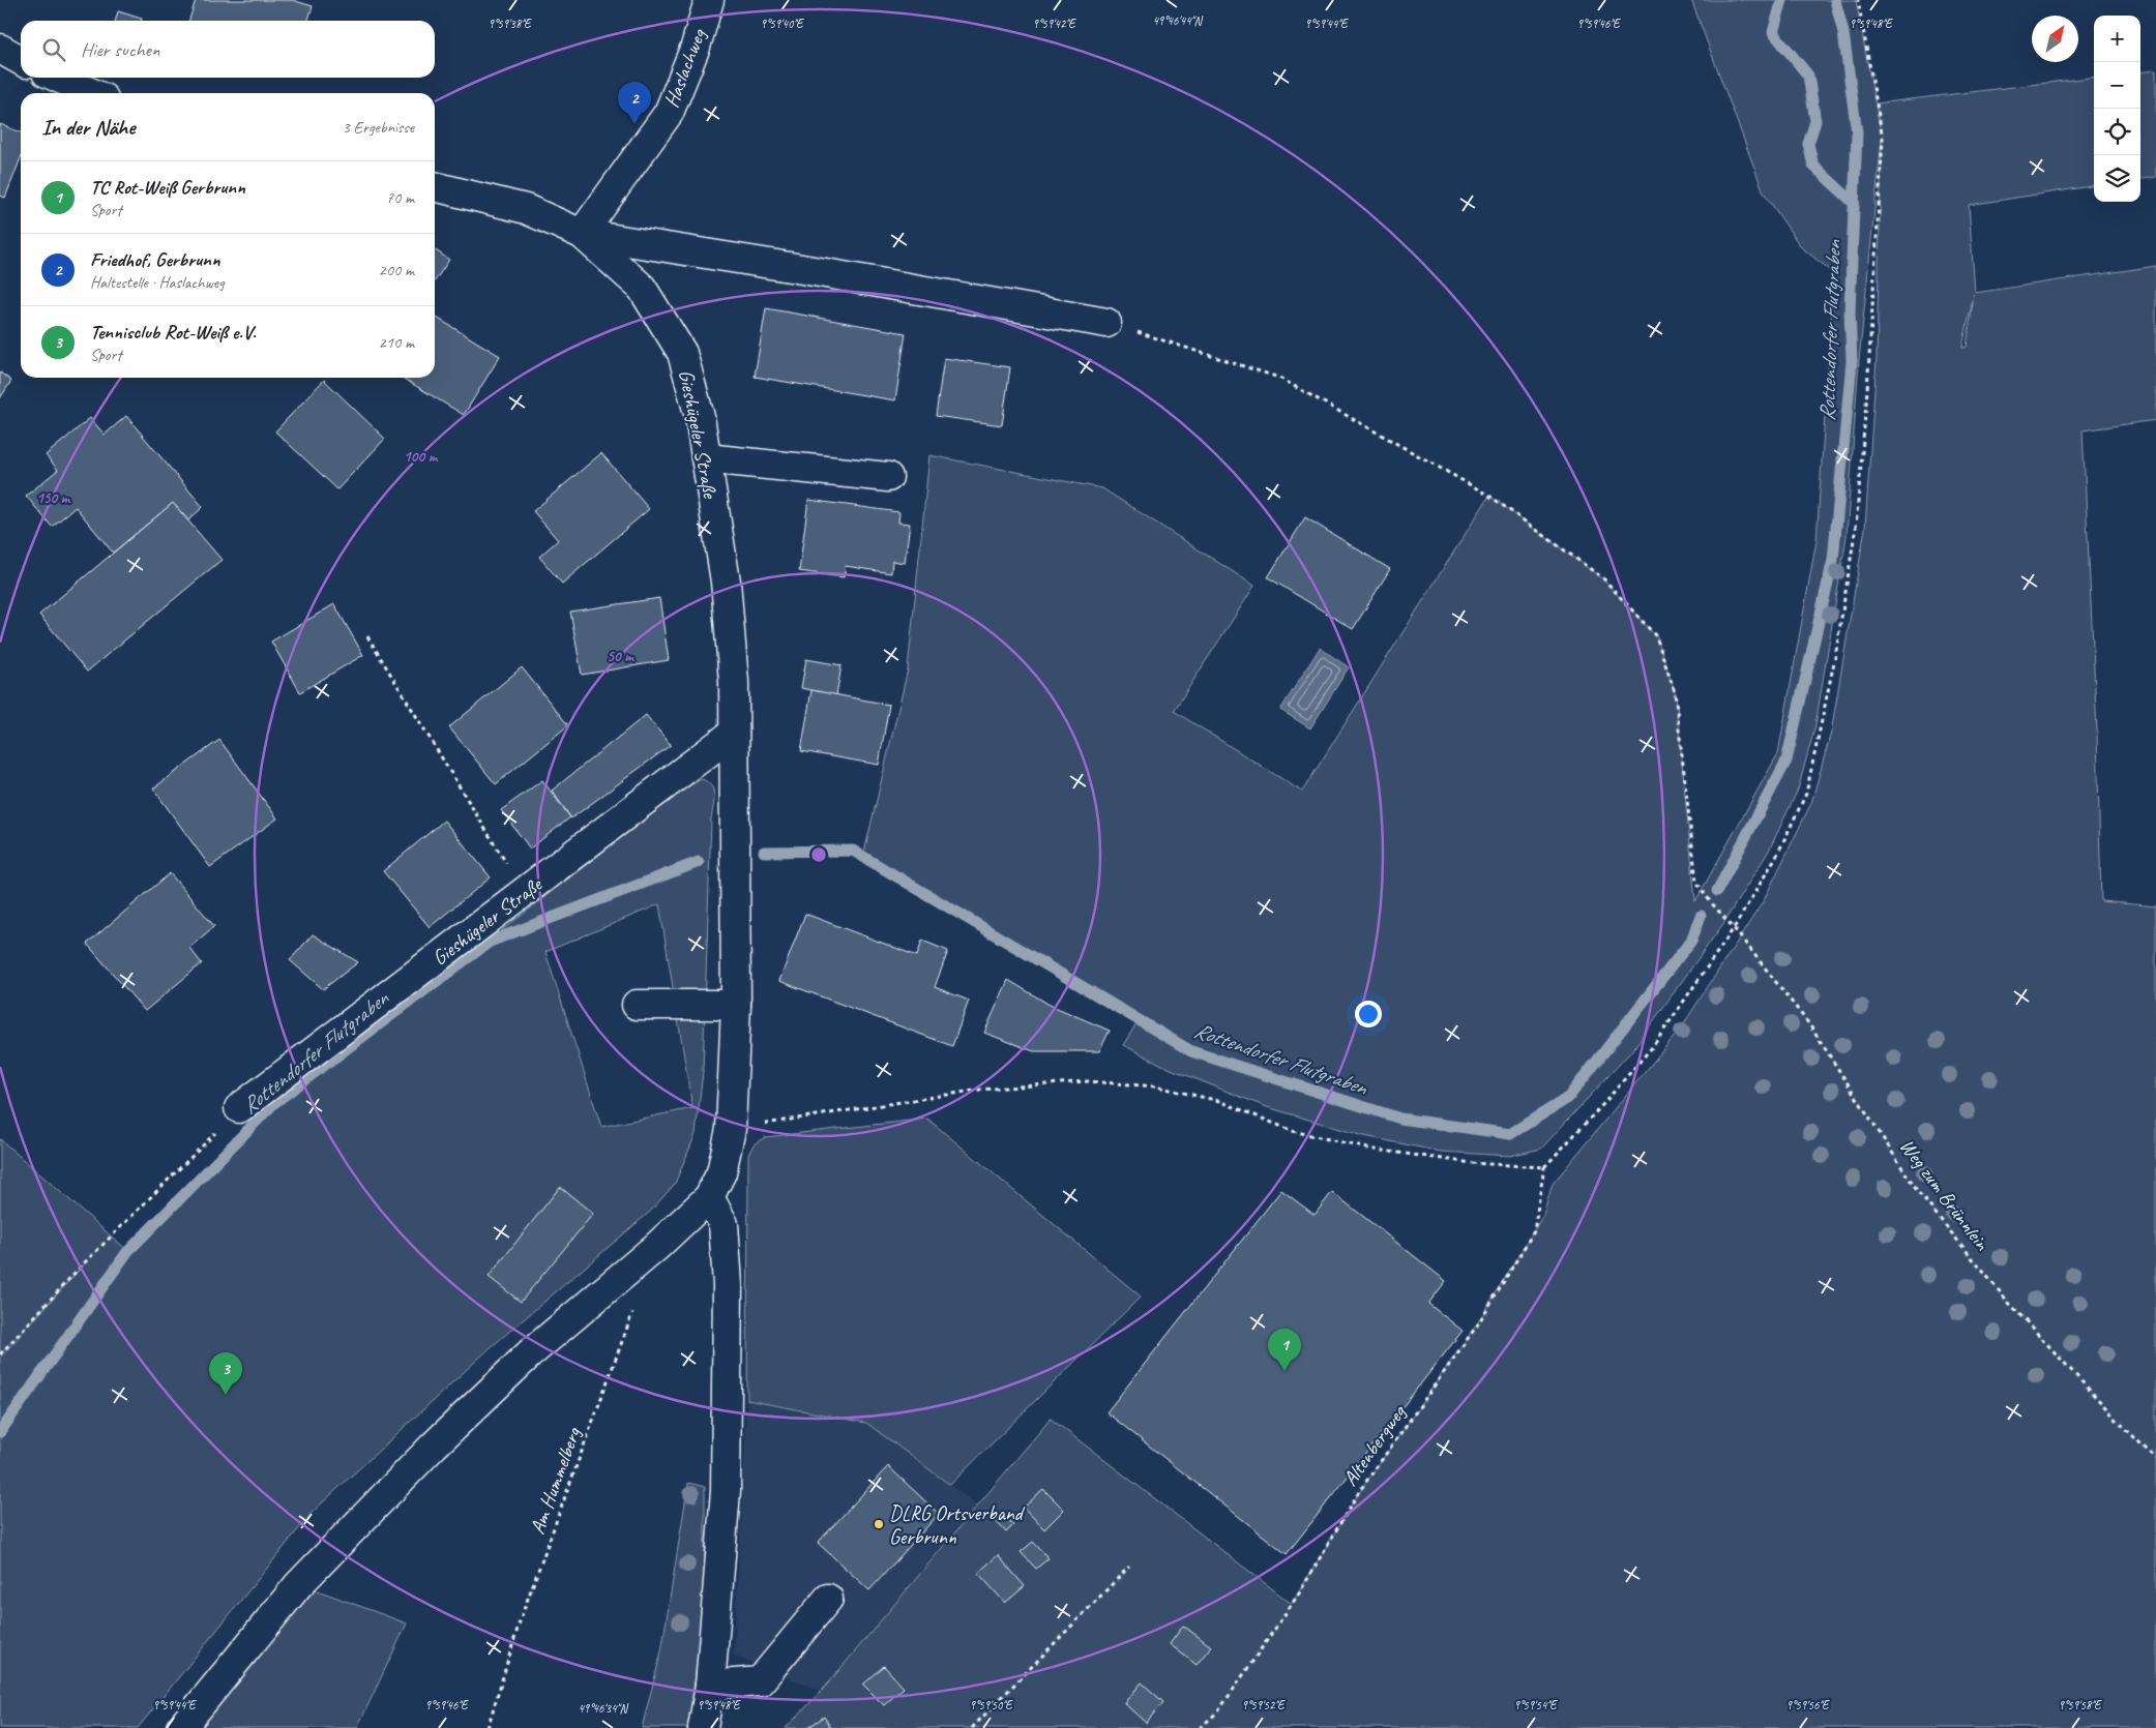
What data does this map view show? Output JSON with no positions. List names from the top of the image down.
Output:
{
  "streets": {
    "street": ["Haslachweg", "Gieshügeler Straße"],
    "path": ["Weg zum Brünnlein", "Altenbergweg", "Am Hummelberg"]
  },
  "crossings": [
    ["Haslachweg", "Gieshügeler Straße"],
    ["Gieshügeler Straße", "Weg zum Brünnlein"]
  ],
  "water": ["Rottendorfer Flutgraben"],
  "places": ["DLRG Ortsverband Gerbrunn"],
  "north": "top right",
  "page": {
    "map_buttons": ["+", "−"],
    "search": "Hier suchen",
    "pins": ["2", "1", "3"],
    "heading": ["In der Nähe", "3 Ergebnisse"],
    "list": [
      {
        "mark": "1",
        "name": "TC Rot-Weiß Gerbrunn",
        "note": "Sport",
        "value": "70 m"
      },
      {
        "mark": "2",
        "name": "Friedhof, Gerbrunn",
        "note": "Haltestelle · Haslachweg",
        "value": "200 m"
      },
      {
        "mark": "3",
        "name": "Tennisclub Rot-Weiß e.V.",
        "note": "Sport",
        "value": "210 m"
      }
    ]
  },
  "coordinates": [
    "49°46'44\"N",
    "9°59'42\"E",
    "9°59'44\"E",
    "9°59'46\"E",
    "9°59'48\"E",
    "9°59'38\"E",
    "9°59'40\"E",
    "9°59'50\"E",
    "9°59'52\"E",
    "9°59'54\"E",
    "9°59'56\"E",
    "9°59'58\"E",
    "49°46'34\"N"
  ],
  "rings": ["100 m", "150 m", "50 m"]
}
